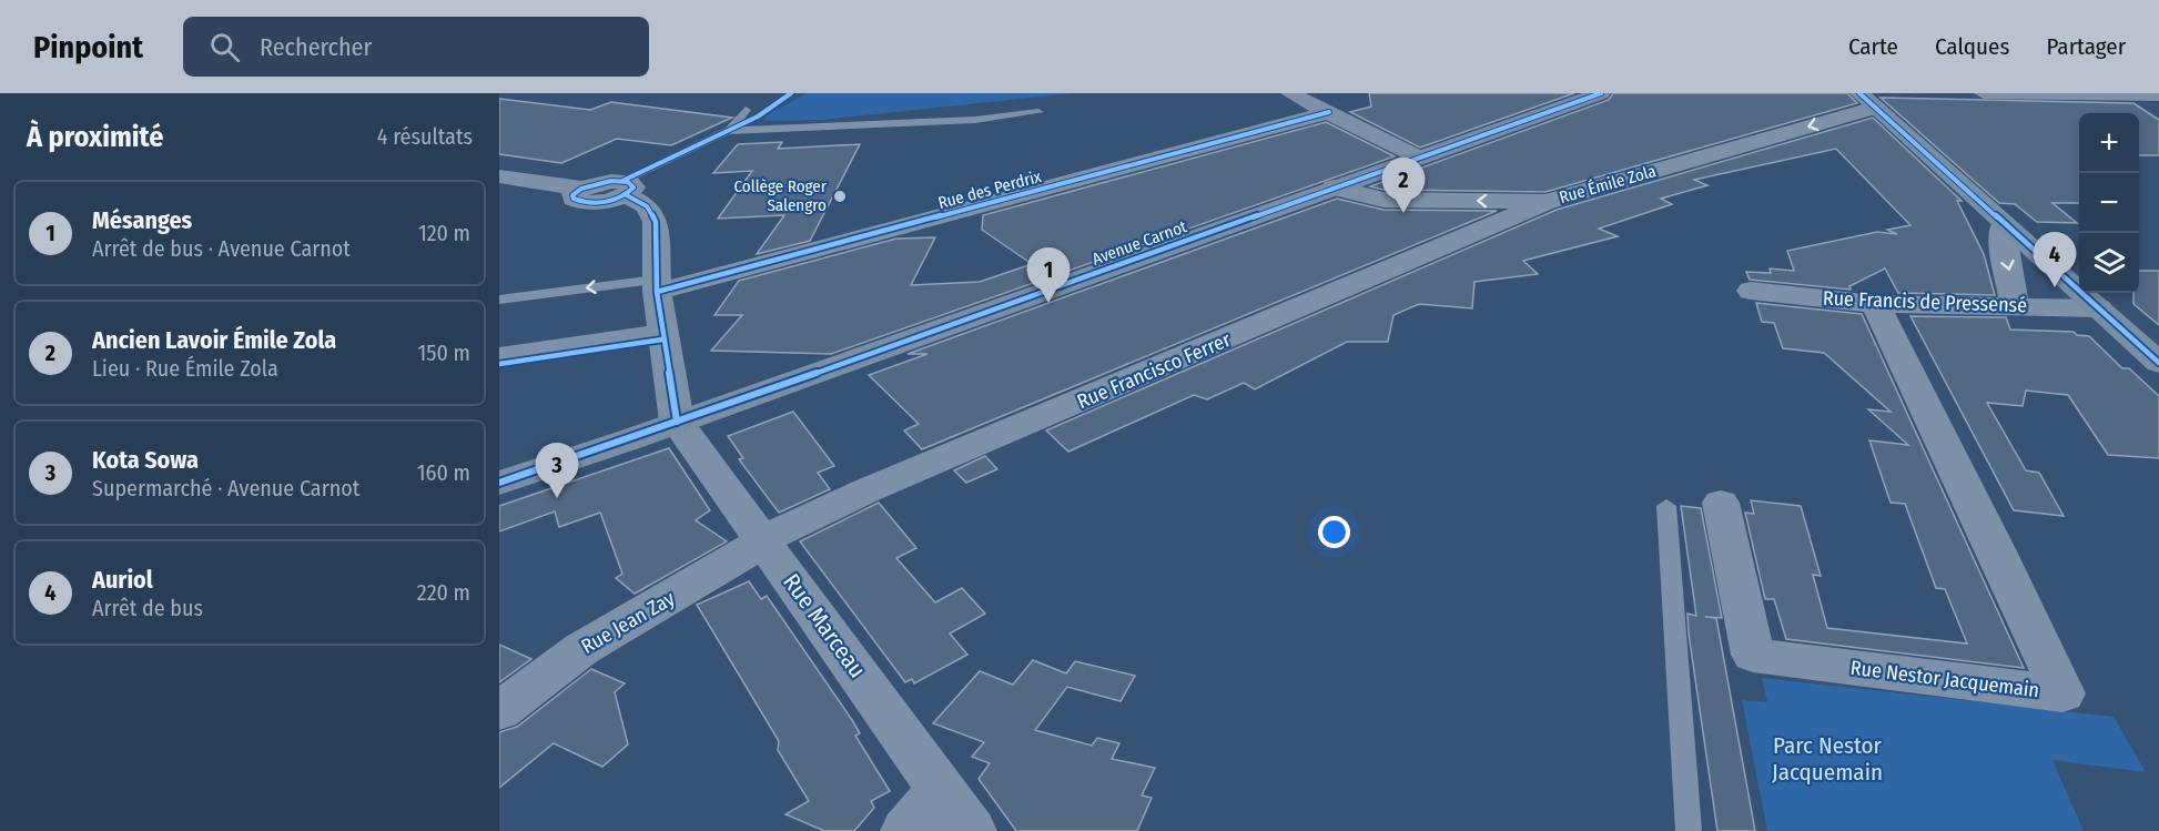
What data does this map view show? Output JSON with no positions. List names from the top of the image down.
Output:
{
  "streets": {
    "main road": ["Avenue Carnot"],
    "street": [
      "Rue Émile Zola",
      "Rue des Perdrix",
      "Rue Francis de Pressensé",
      "Rue Francisco Ferrer",
      "Rue Jean Zay",
      "Rue Marceau",
      "Rue Nestor Jacquemain"
    ]
  },
  "crossings": [
    ["Rue Émile Zola", "Avenue Carnot"],
    ["Rue Émile Zola", "Rue Francisco Ferrer"],
    ["Avenue Carnot", "Rue Marceau"],
    ["Rue Francis de Pressensé", "Rue Nestor Jacquemain"],
    ["Rue Francisco Ferrer", "Rue Jean Zay"],
    ["Rue Francisco Ferrer", "Rue Marceau"],
    ["Rue Jean Zay", "Rue Marceau"]
  ],
  "one_way": ["Rue Émile Zola"],
  "parks": ["Parc Nestor Jacquemain"],
  "places": ["Collège Roger Salengro"],
  "page": {
    "header": "Pinpoint",
    "search": "Rechercher",
    "nav": ["Carte", "Calques", "Partager"],
    "heading": ["À proximité", "4 résultats"],
    "map_buttons": ["+", "−"],
    "pins": [
      "2",
      "4",
      "1",
      "3"
    ],
    "list": [
      {
        "mark": "1",
        "name": "Mésanges",
        "note": "Arrêt de bus · Avenue Carnot",
        "value": "120 m"
      },
      {
        "mark": "2",
        "name": "Ancien Lavoir Émile Zola",
        "note": "Lieu · Rue Émile Zola",
        "value": "150 m"
      },
      {
        "mark": "3",
        "name": "Kota Sowa",
        "note": "Supermarché · Avenue Carnot",
        "value": "160 m"
      },
      {
        "mark": "4",
        "name": "Auriol",
        "note": "Arrêt de bus",
        "value": "220 m"
      }
    ]
  }
}
